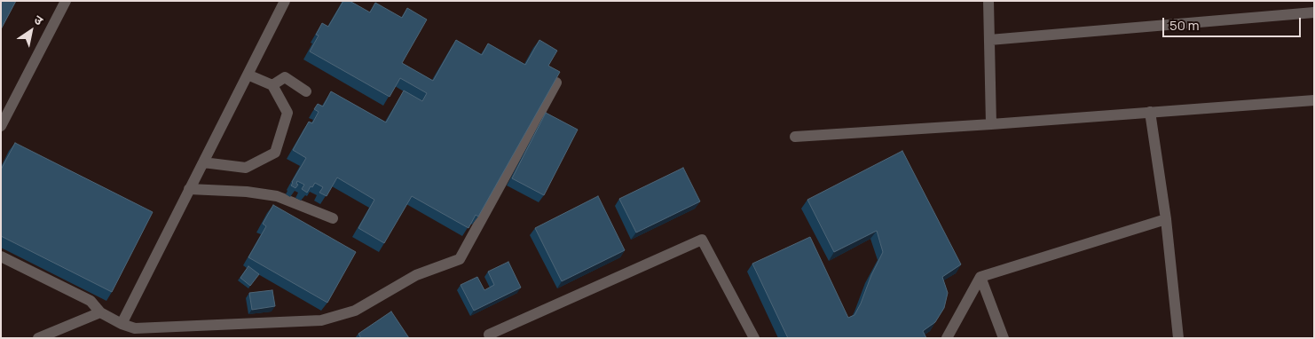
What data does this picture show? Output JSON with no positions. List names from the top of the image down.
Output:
{
  "scale_bar": "50 m",
  "north": "top right"
}
